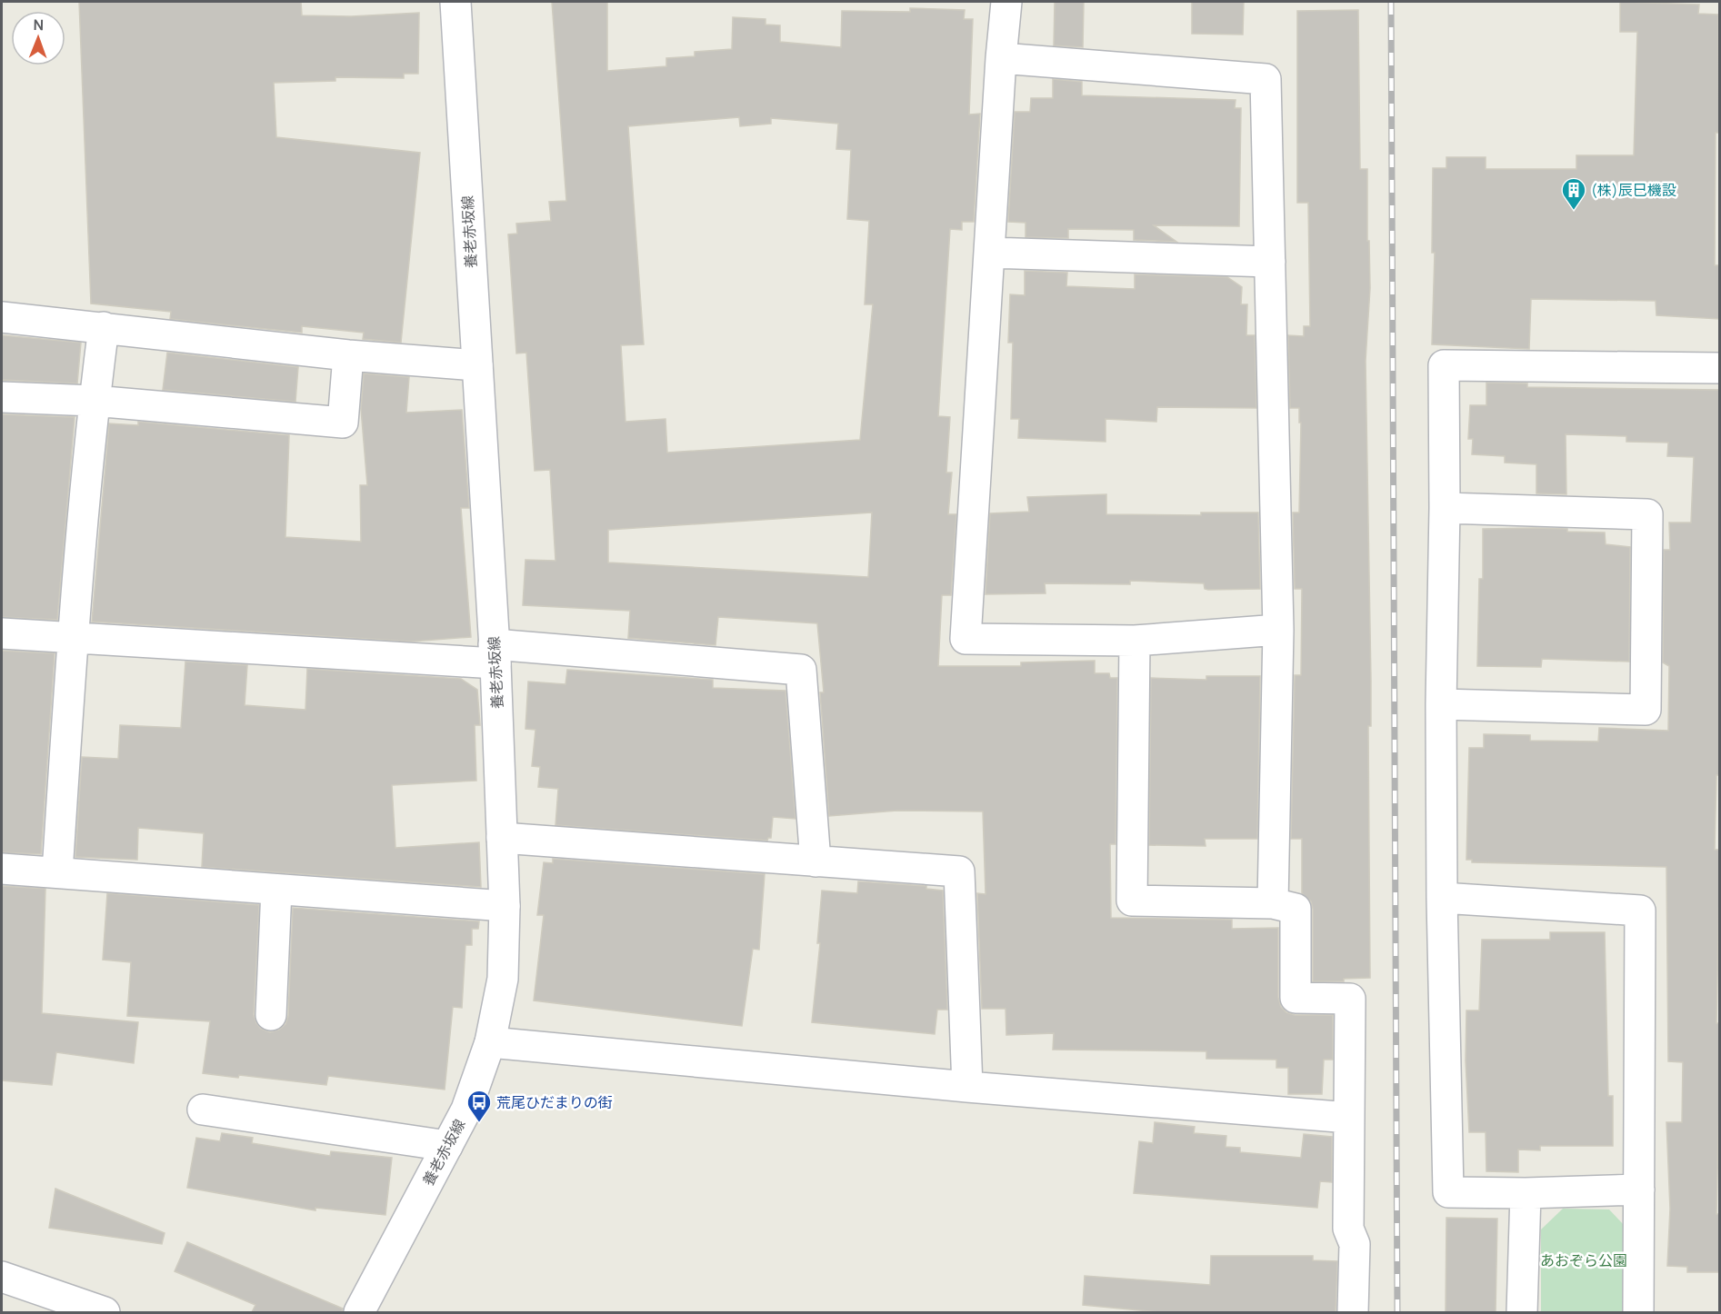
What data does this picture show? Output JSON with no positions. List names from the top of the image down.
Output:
{
  "streets": {
    "street": ["養老赤坂線"]
  },
  "parks": ["あおぞら公園"],
  "places": {
    "building": ["(株)辰巳機設"],
    "bus stop": ["荒尾ひだまりの街"]
  },
  "north": "top"
}
